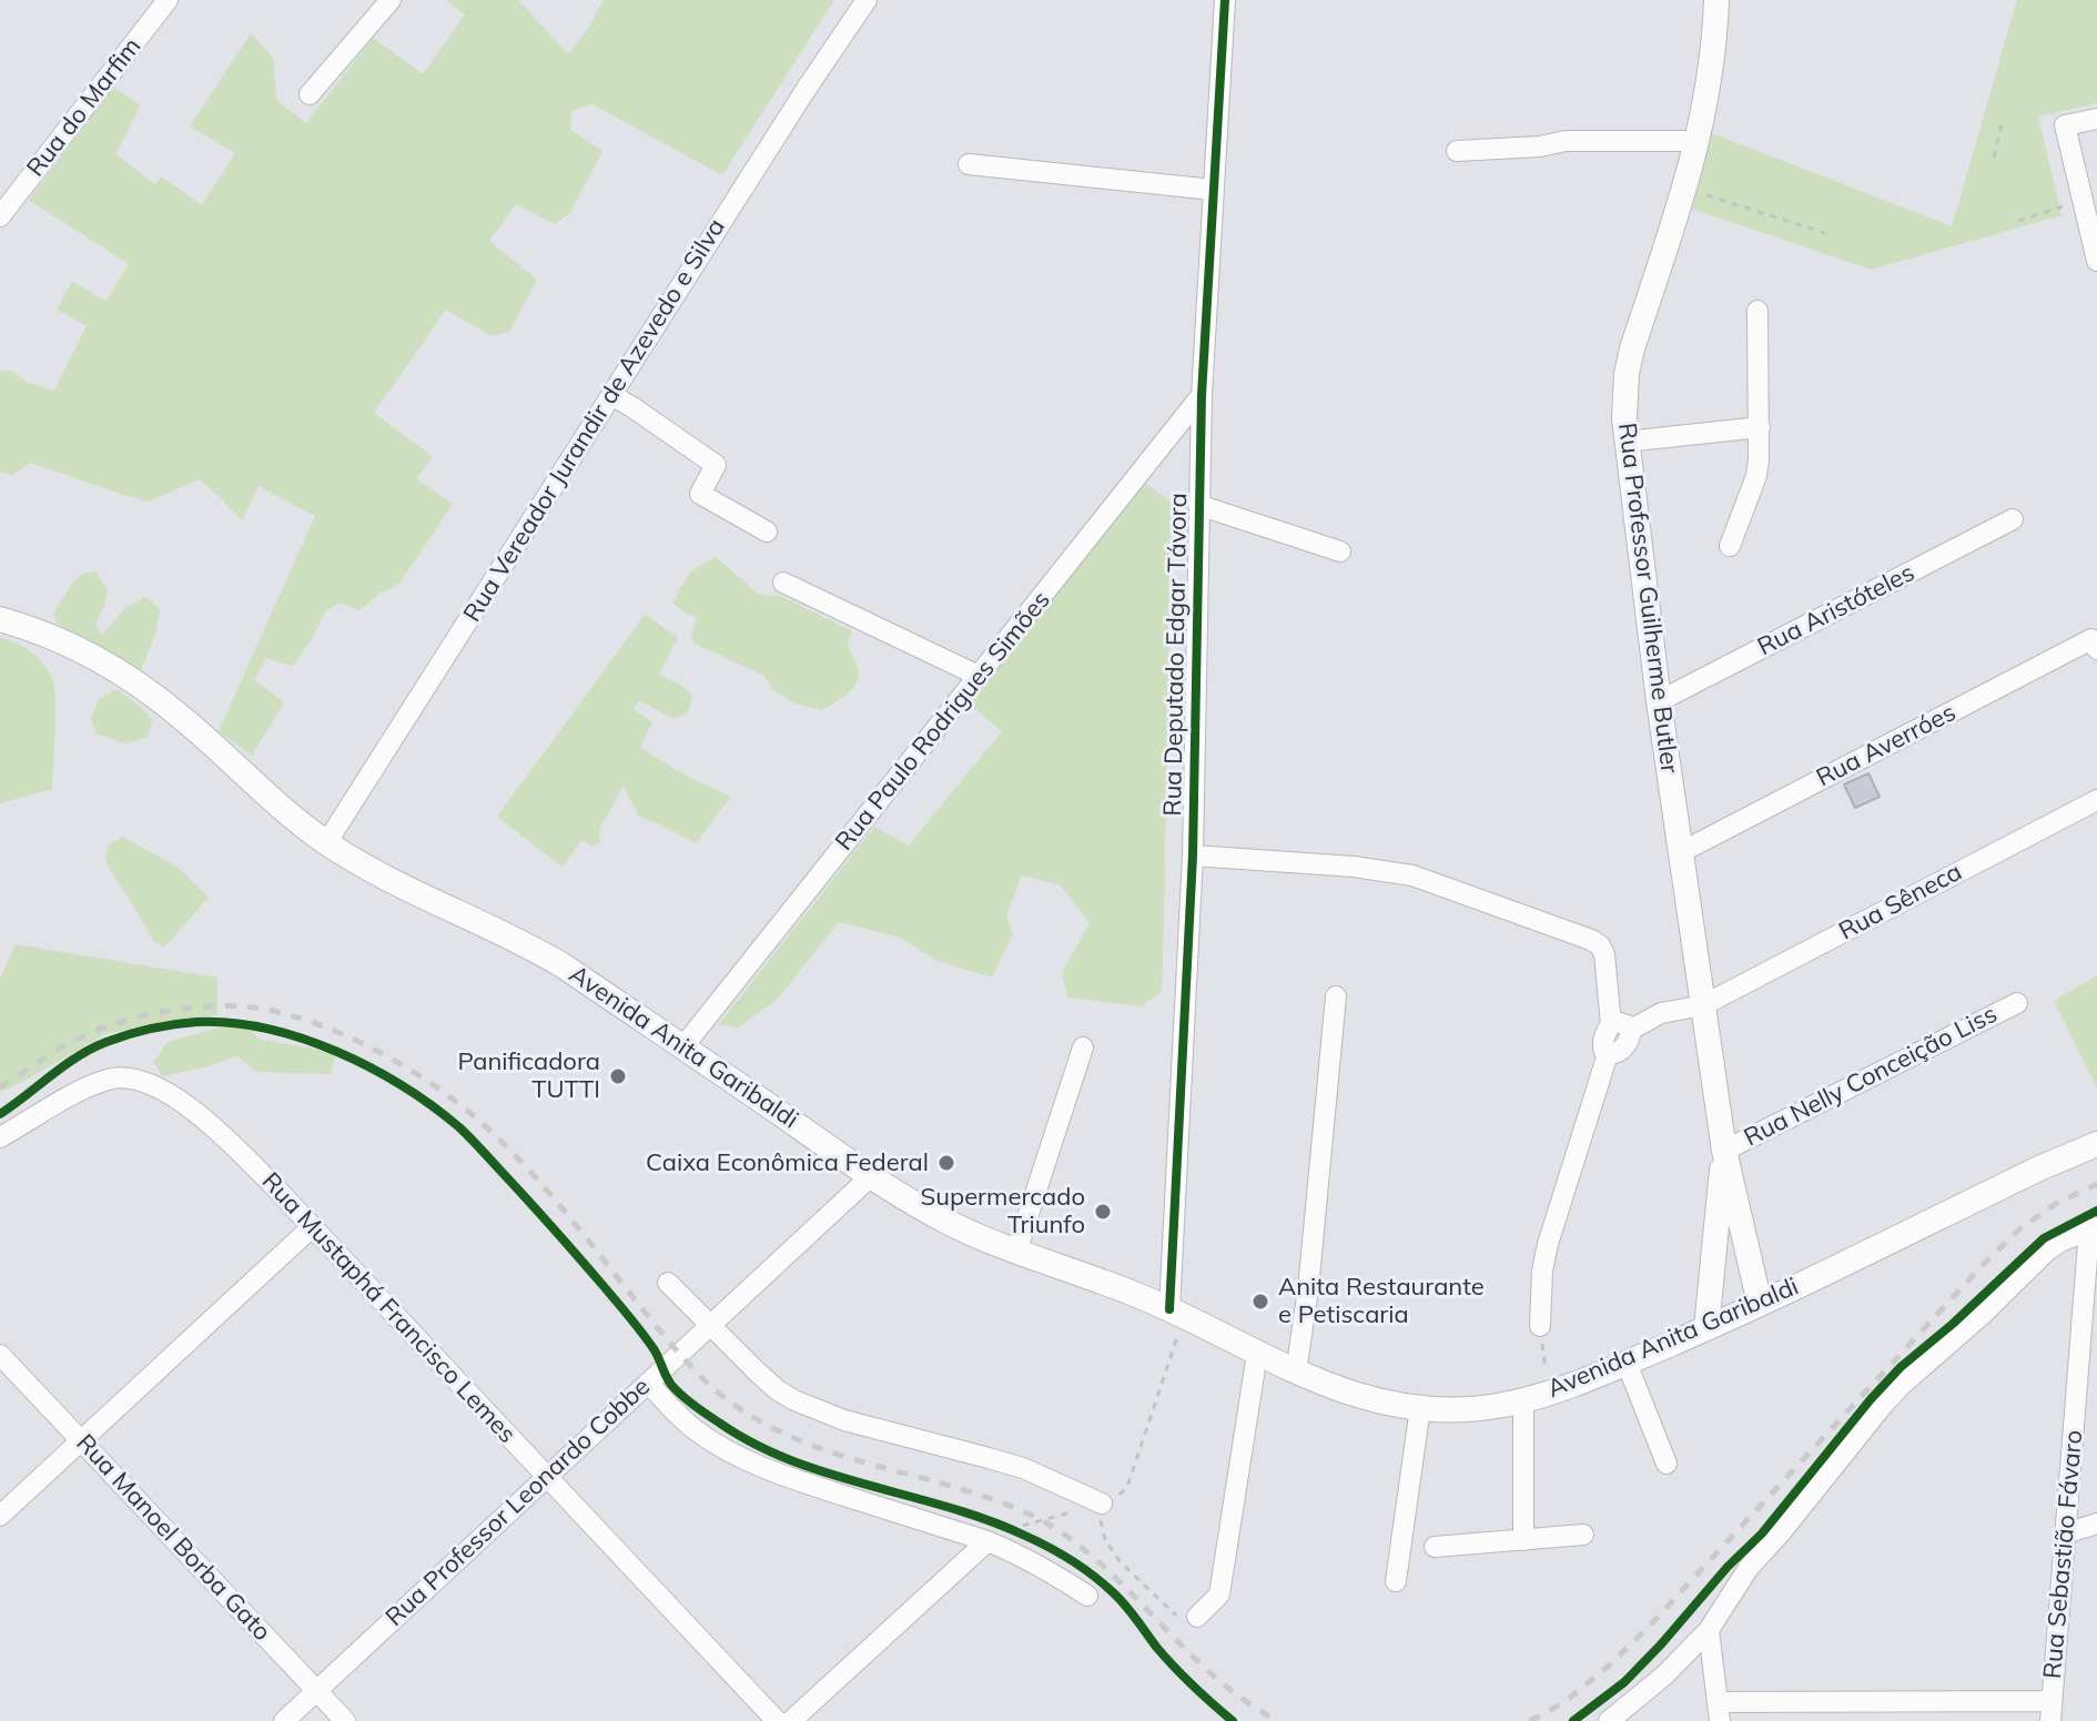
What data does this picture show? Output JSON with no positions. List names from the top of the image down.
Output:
{
  "streets": {
    "main road": ["Rua Professor Guilherme Butler", "Avenida Anita Garibaldi"],
    "street": [
      "Rua do Marfim",
      "Rua Vereador Jurandir de Azevedo e Silva",
      "Rua Aristóteles",
      "Rua Deputado Edgar Távora",
      "Rua Paulo Rodrigues Simões",
      "Rua Averróes",
      "Rua Sêneca",
      "Rua Nelly Conceição Liss",
      "Rua Mustaphá Francisco Lemes",
      "Rua Professor Leonardo Cobbe",
      "Rua Manoel Borba Gato",
      "Rua Sebastião Fávaro"
    ]
  },
  "crossings": [
    ["Rua Vereador Jurandir de Azevedo e Silva", "Avenida Anita Garibaldi"],
    ["Rua Professor Guilherme Butler", "Rua Aristóteles"],
    ["Rua Professor Guilherme Butler", "Rua Averróes"],
    ["Rua Professor Guilherme Butler", "Rua Sêneca"],
    ["Rua Professor Guilherme Butler", "Avenida Anita Garibaldi"],
    ["Rua Professor Guilherme Butler", "Rua Nelly Conceição Liss"],
    ["Rua Deputado Edgar Távora", "Rua Paulo Rodrigues Simões"],
    ["Rua Deputado Edgar Távora", "Avenida Anita Garibaldi"],
    ["Rua Paulo Rodrigues Simões", "Avenida Anita Garibaldi"],
    ["Avenida Anita Garibaldi", "Rua Professor Leonardo Cobbe"],
    ["Rua Mustaphá Francisco Lemes", "Rua Professor Leonardo Cobbe"],
    ["Rua Professor Leonardo Cobbe", "Rua Manoel Borba Gato"]
  ],
  "places": [
    "Panificadora TUTTI",
    "Caixa Econômica Federal",
    "Supermercado Triunfo",
    "Anita Restaurante e Petiscaria"
  ]
}
